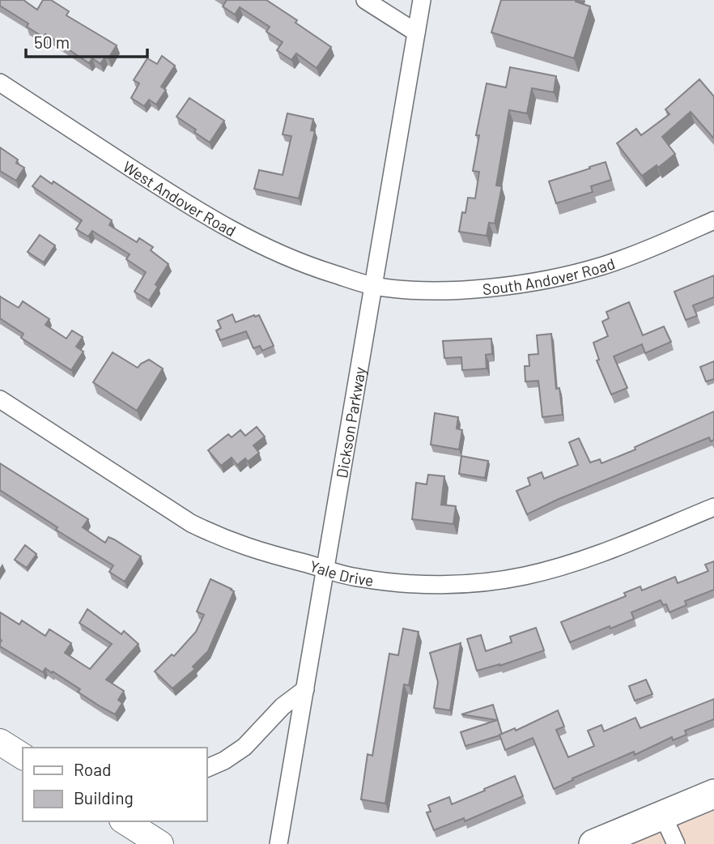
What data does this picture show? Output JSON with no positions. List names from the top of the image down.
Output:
{
  "streets": {
    "street": [
      "West Andover Road",
      "South Andover Road",
      "Dickson Parkway",
      "Yale Drive"
    ]
  },
  "crossings": [
    ["West Andover Road", "South Andover Road"],
    ["West Andover Road", "Dickson Parkway"],
    ["South Andover Road", "Dickson Parkway"],
    ["Dickson Parkway", "Yale Drive"]
  ],
  "legend": ["Road", "Building"],
  "scale_bar": "50 m"
}
